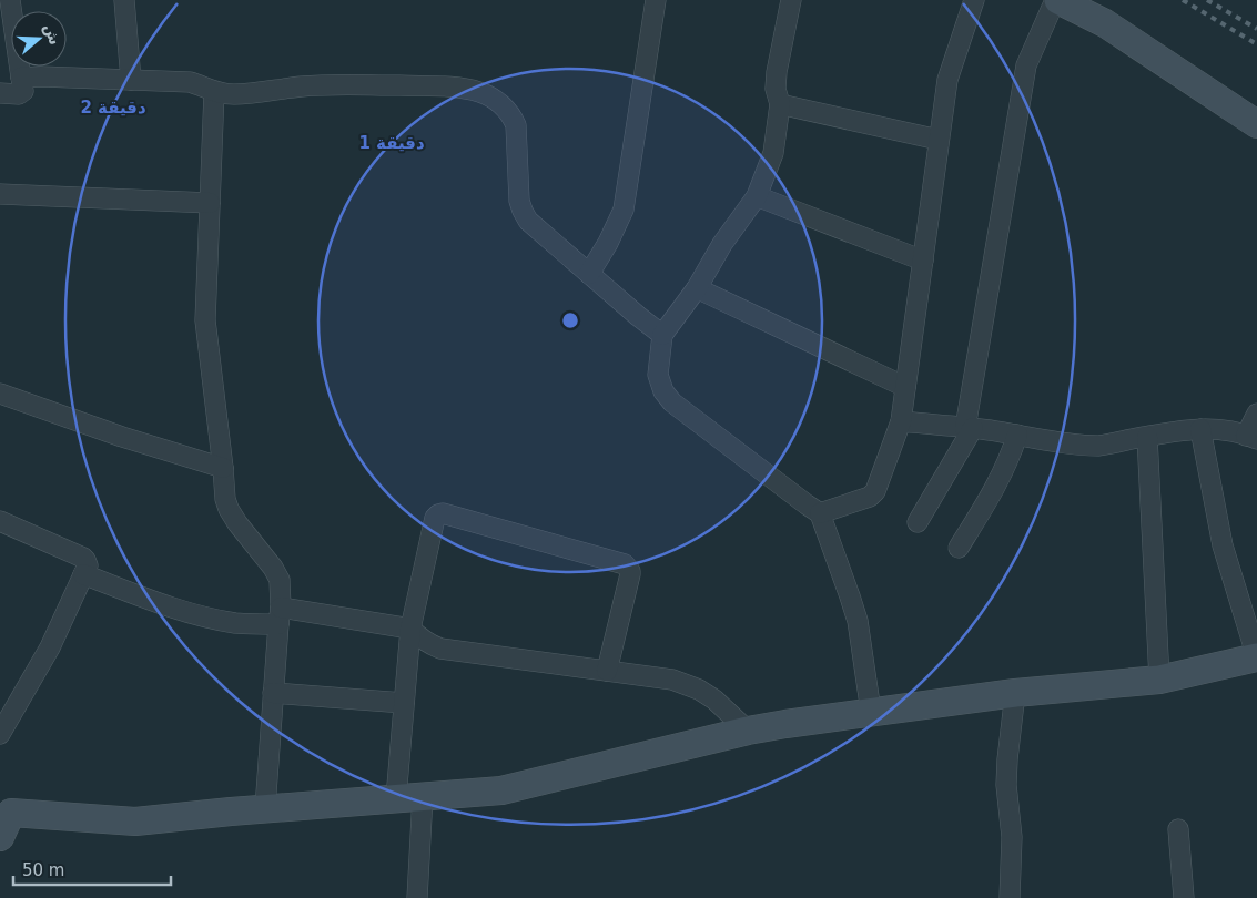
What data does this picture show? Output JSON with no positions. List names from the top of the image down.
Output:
{
  "scale_bar": "50 m",
  "north": "right",
  "rings": ["2 دقيقة", "1 دقيقة"]
}
